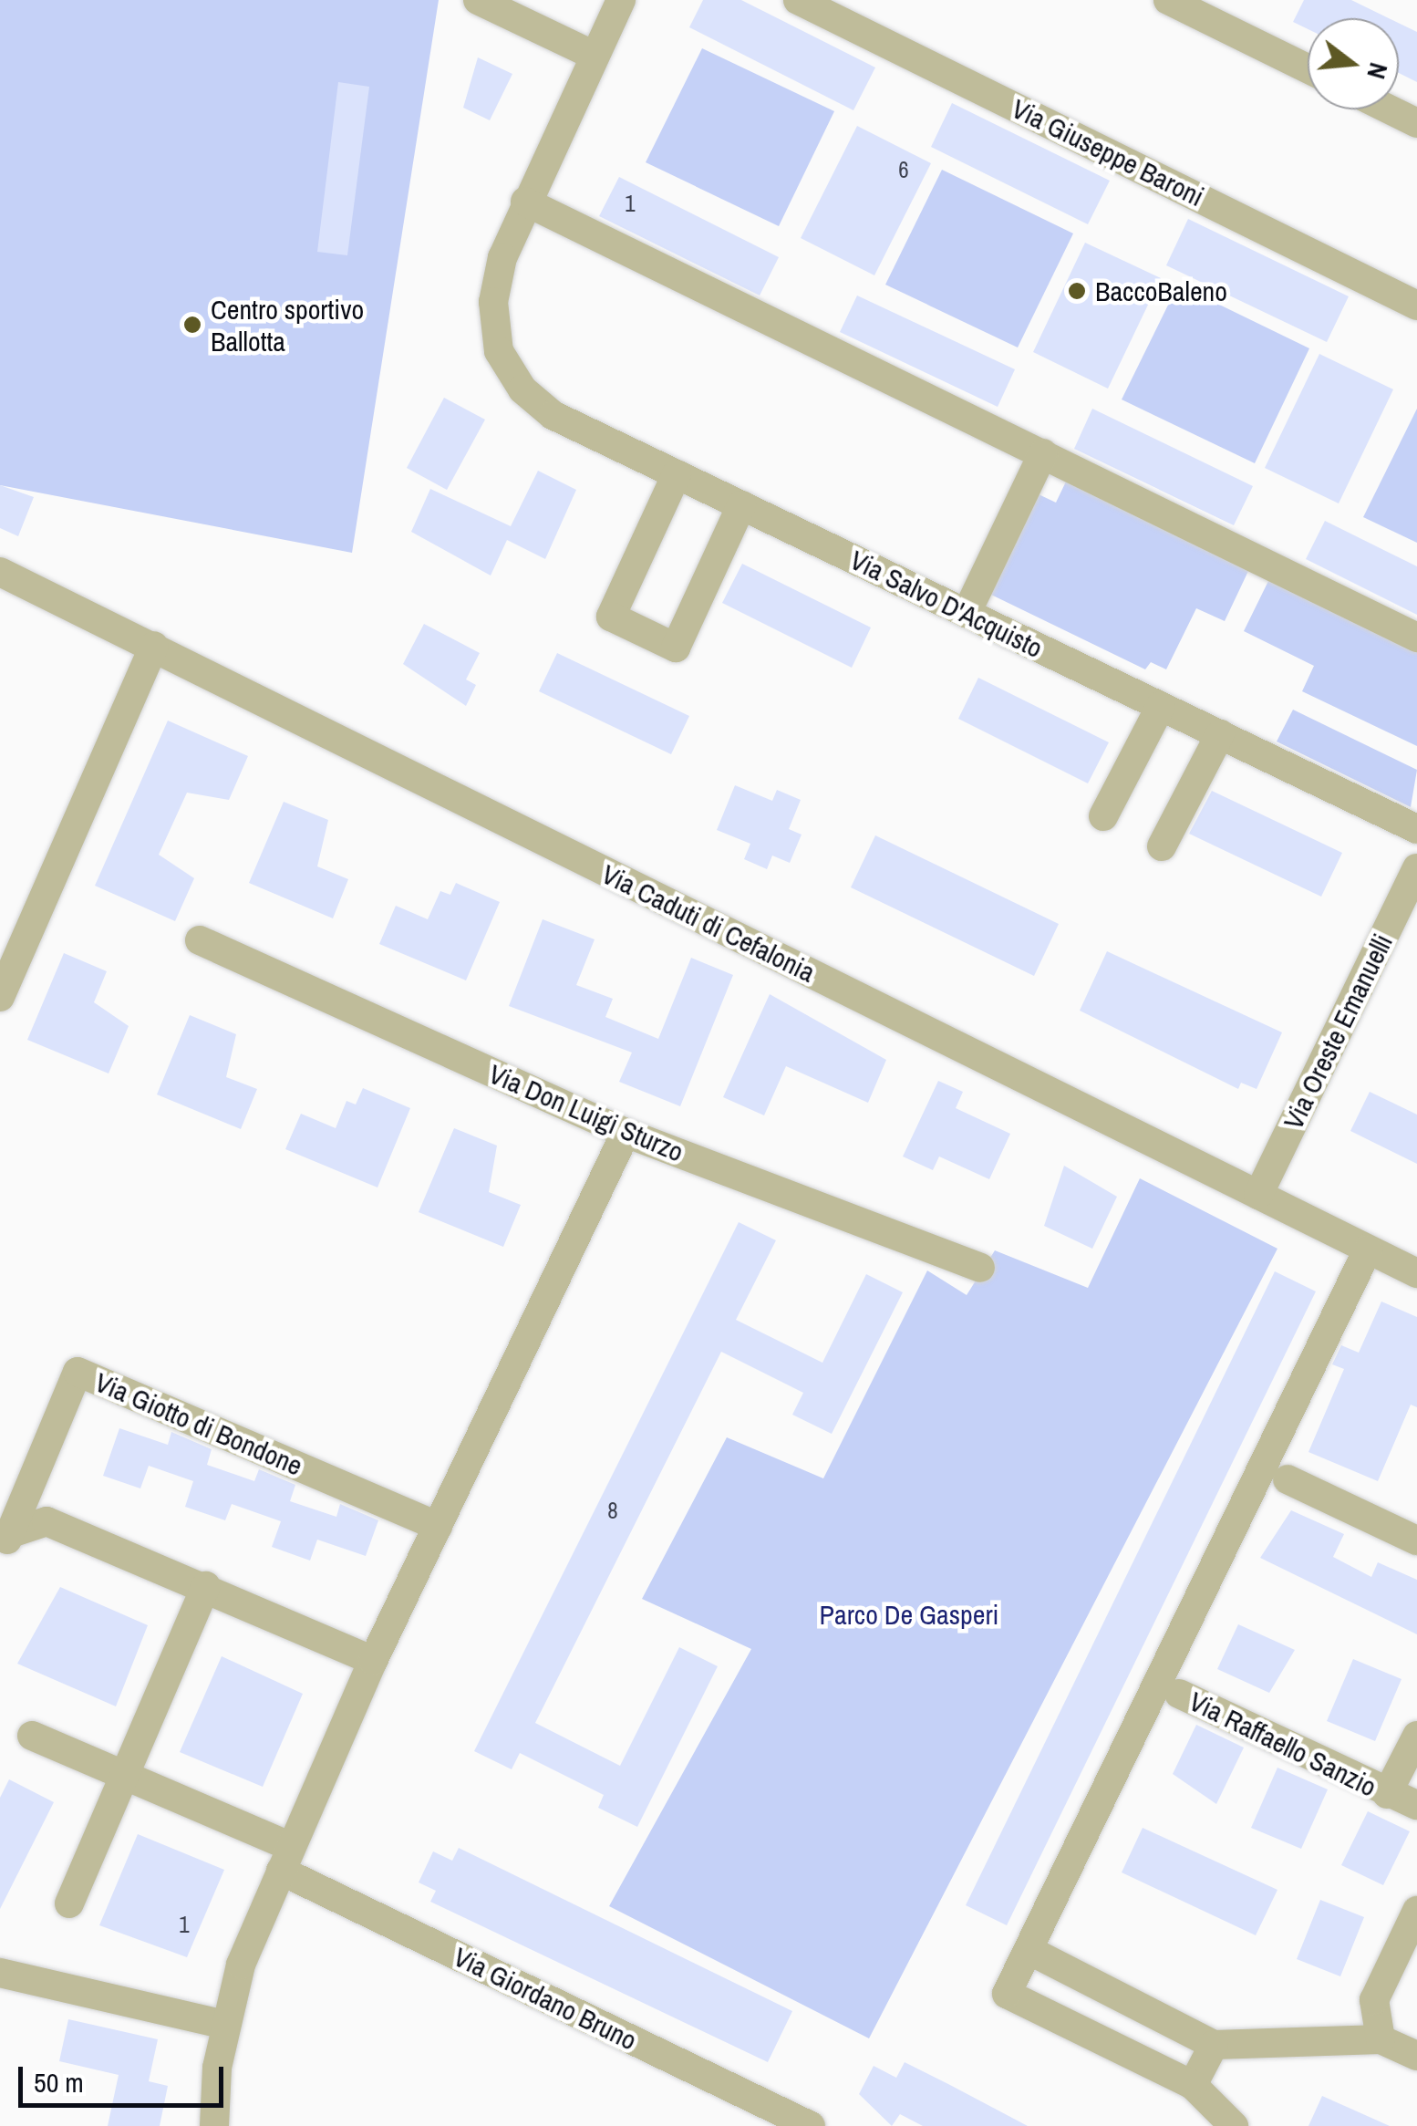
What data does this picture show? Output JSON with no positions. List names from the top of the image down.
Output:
{
  "streets": {
    "street": [
      "Via Giuseppe Baroni",
      "Via Salvo D'Acquisto",
      "Via Caduti di Cefalonia",
      "Via Oreste Emanuelli",
      "Via Don Luigi Sturzo",
      "Via Giotto di Bondone",
      "Via Raffaello Sanzio",
      "Via Giordano Bruno"
    ]
  },
  "crossings": [
    ["Via Caduti di Cefalonia", "Via Oreste Emanuelli"]
  ],
  "parks": ["Parco De Gasperi"],
  "places": ["BaccoBaleno", "Centro sportivo Ballotta"],
  "house_numbers": [
    "6",
    "1",
    "8",
    "1"
  ],
  "scale_bar": "50 m",
  "north": "right"
}
